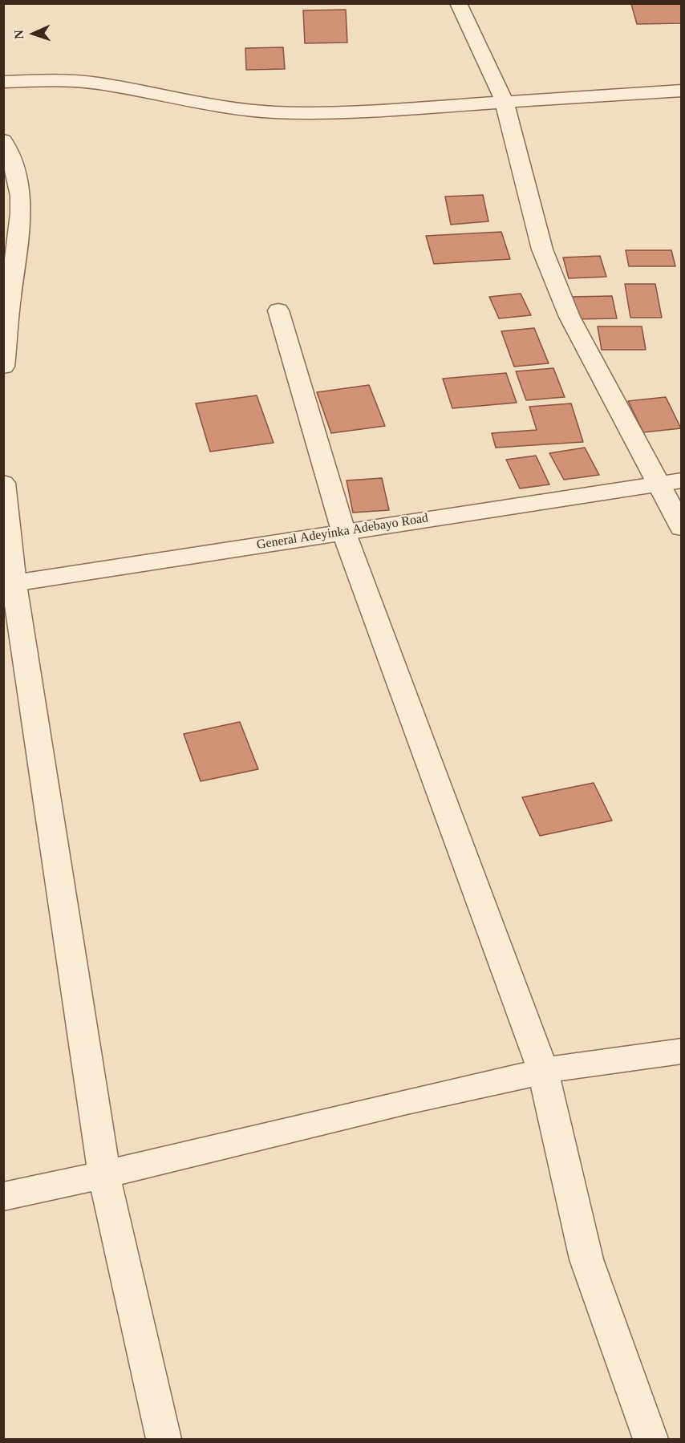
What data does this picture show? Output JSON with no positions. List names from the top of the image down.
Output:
{
  "streets": {
    "street": ["General Adeyinka Adebayo Road"]
  },
  "north": "left"
}
